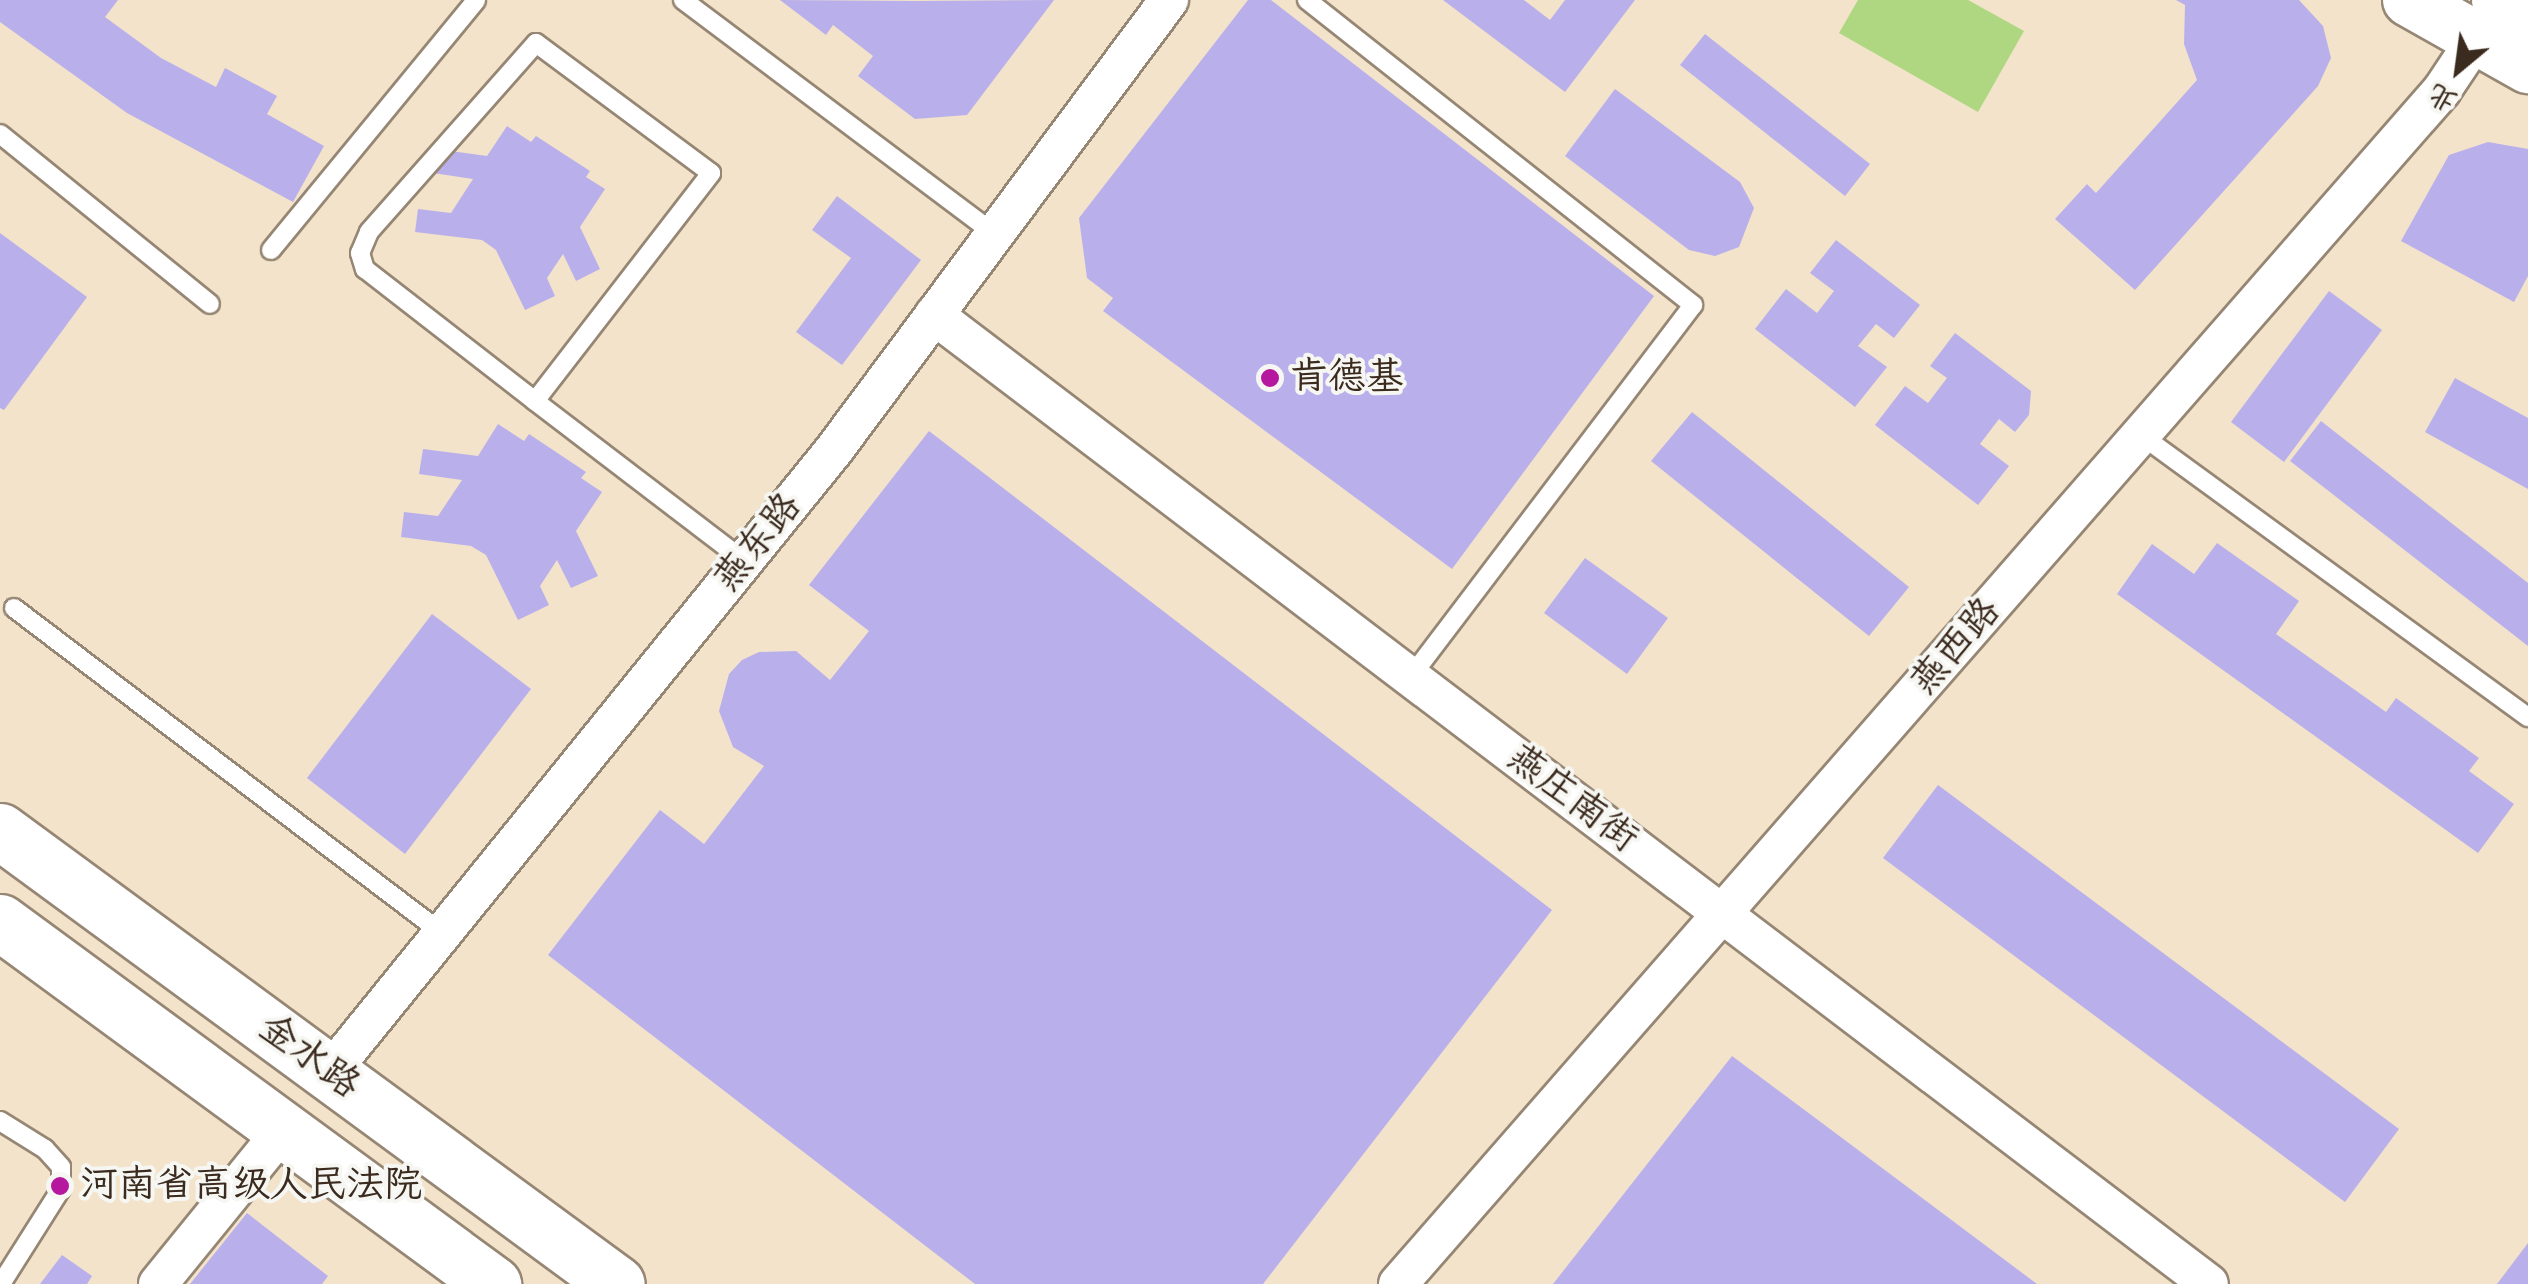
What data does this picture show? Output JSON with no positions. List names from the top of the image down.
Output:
{
  "streets": {
    "main road": ["金水路"],
    "street": ["燕东路", "燕西路", "燕庄南街"]
  },
  "crossings": [
    ["燕东路", "燕庄南街"],
    ["燕东路", "金水路"],
    ["燕西路", "燕庄南街"]
  ],
  "places": ["肯德基", "河南省高级人民法院"],
  "north": "bottom left"
}
